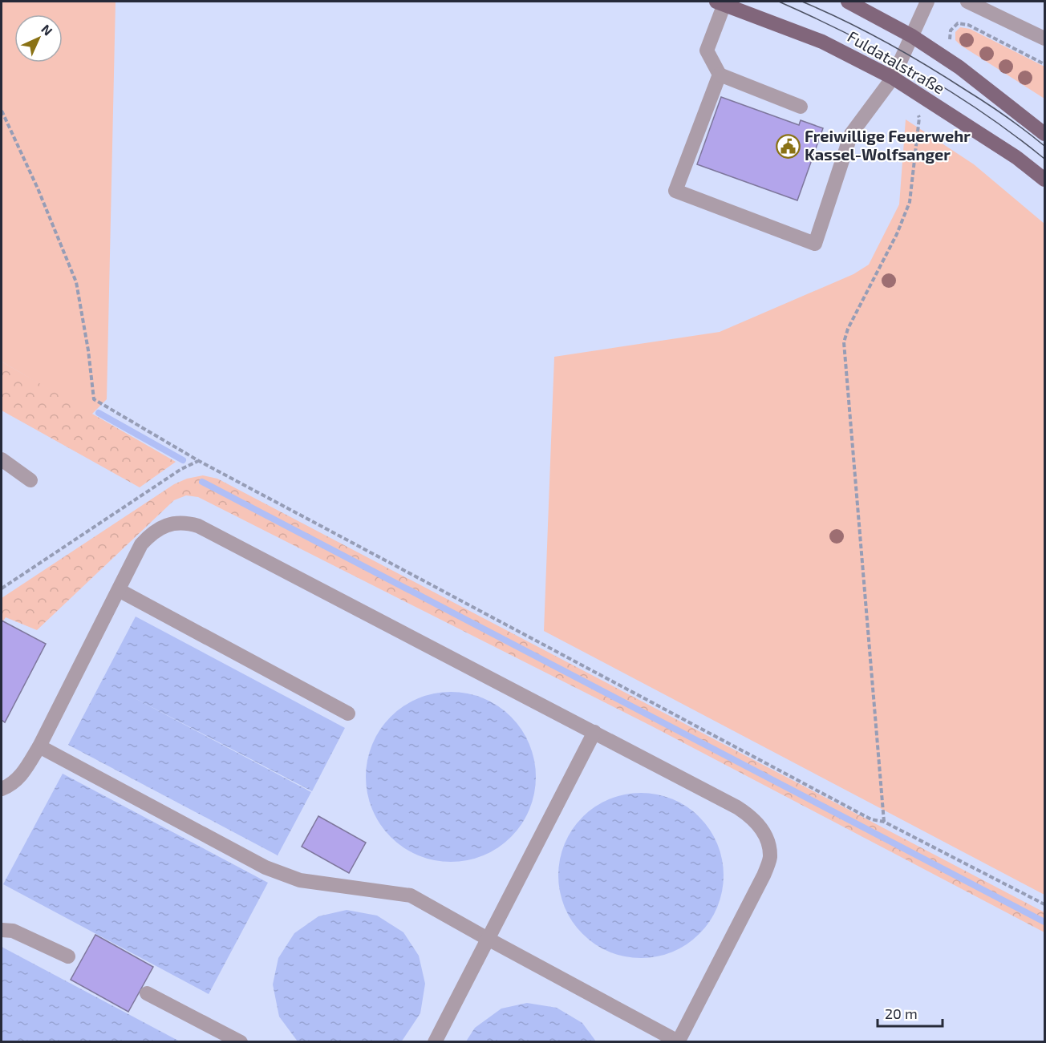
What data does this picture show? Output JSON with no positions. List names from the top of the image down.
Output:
{
  "streets": {
    "main road": ["Fuldatalstraße"]
  },
  "places": {
    "public building": ["Freiwillige Feuerwehr Kassel-Wolfsanger"]
  },
  "scale_bar": "20 m",
  "north": "top right"
}
